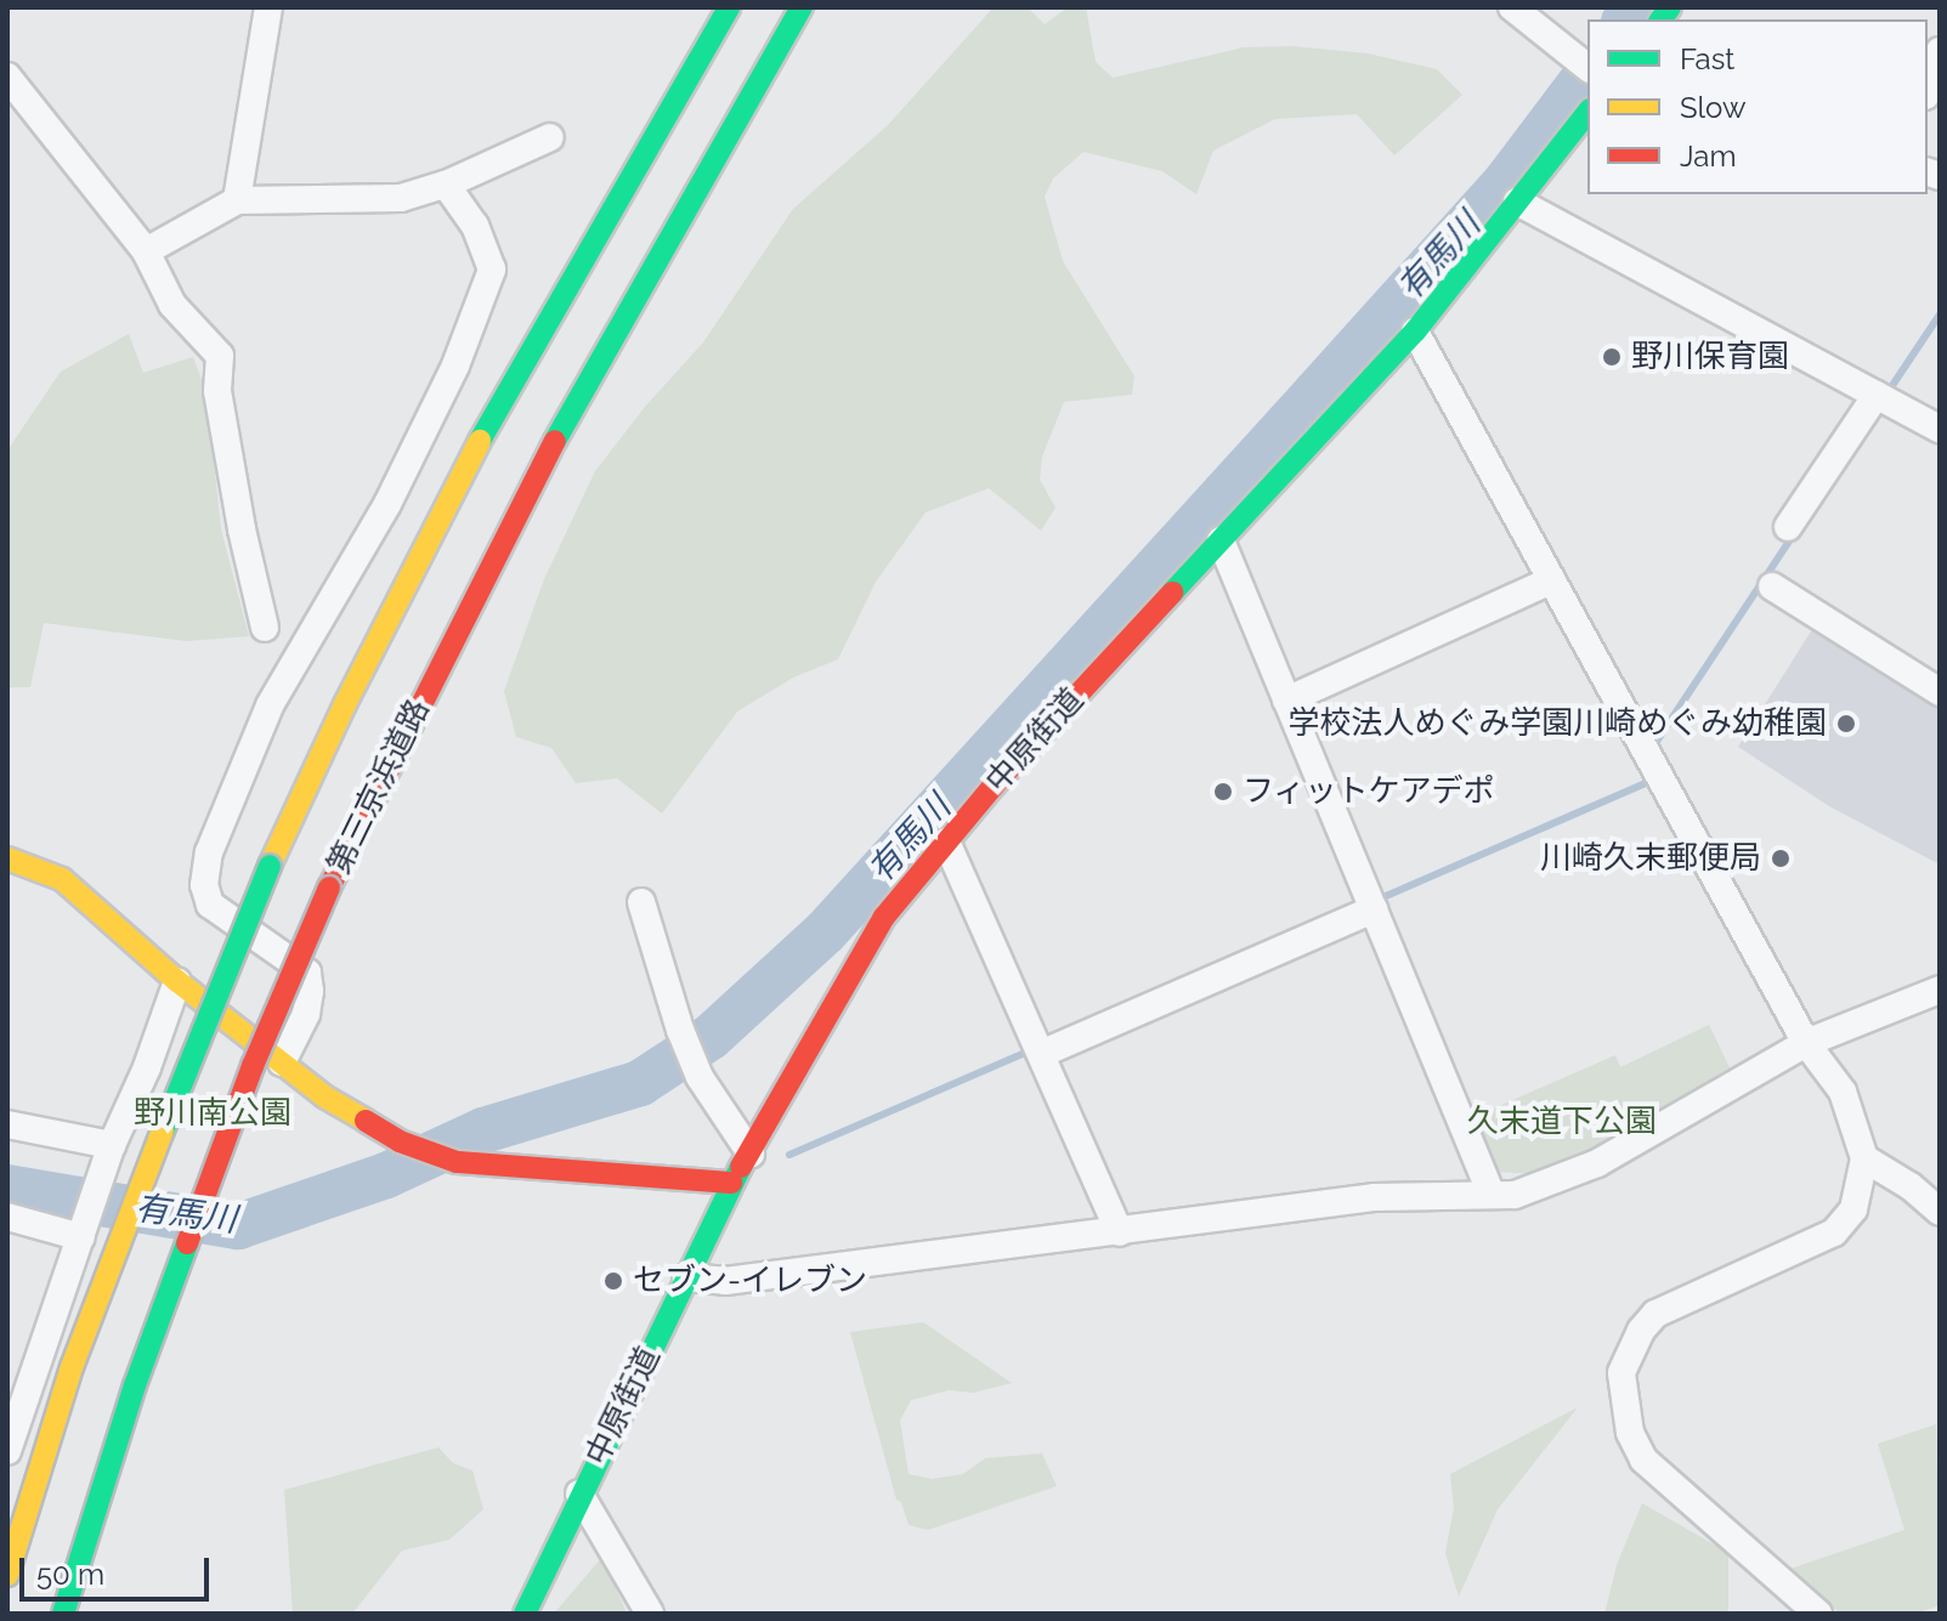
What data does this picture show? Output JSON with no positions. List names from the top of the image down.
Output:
{
  "streets": {
    "main road": ["中原街道", "第三京浜道路"]
  },
  "water": ["有馬川"],
  "parks": ["野川南公園", "久末道下公園"],
  "places": [
    "野川保育園",
    "学校法人めぐみ学園川崎めぐみ幼稚園",
    "フィットケアデポ",
    "川崎久末郵便局",
    "セブン-イレブン"
  ],
  "legend": ["Fast", "Slow", "Jam"],
  "scale_bar": "50 m"
}
